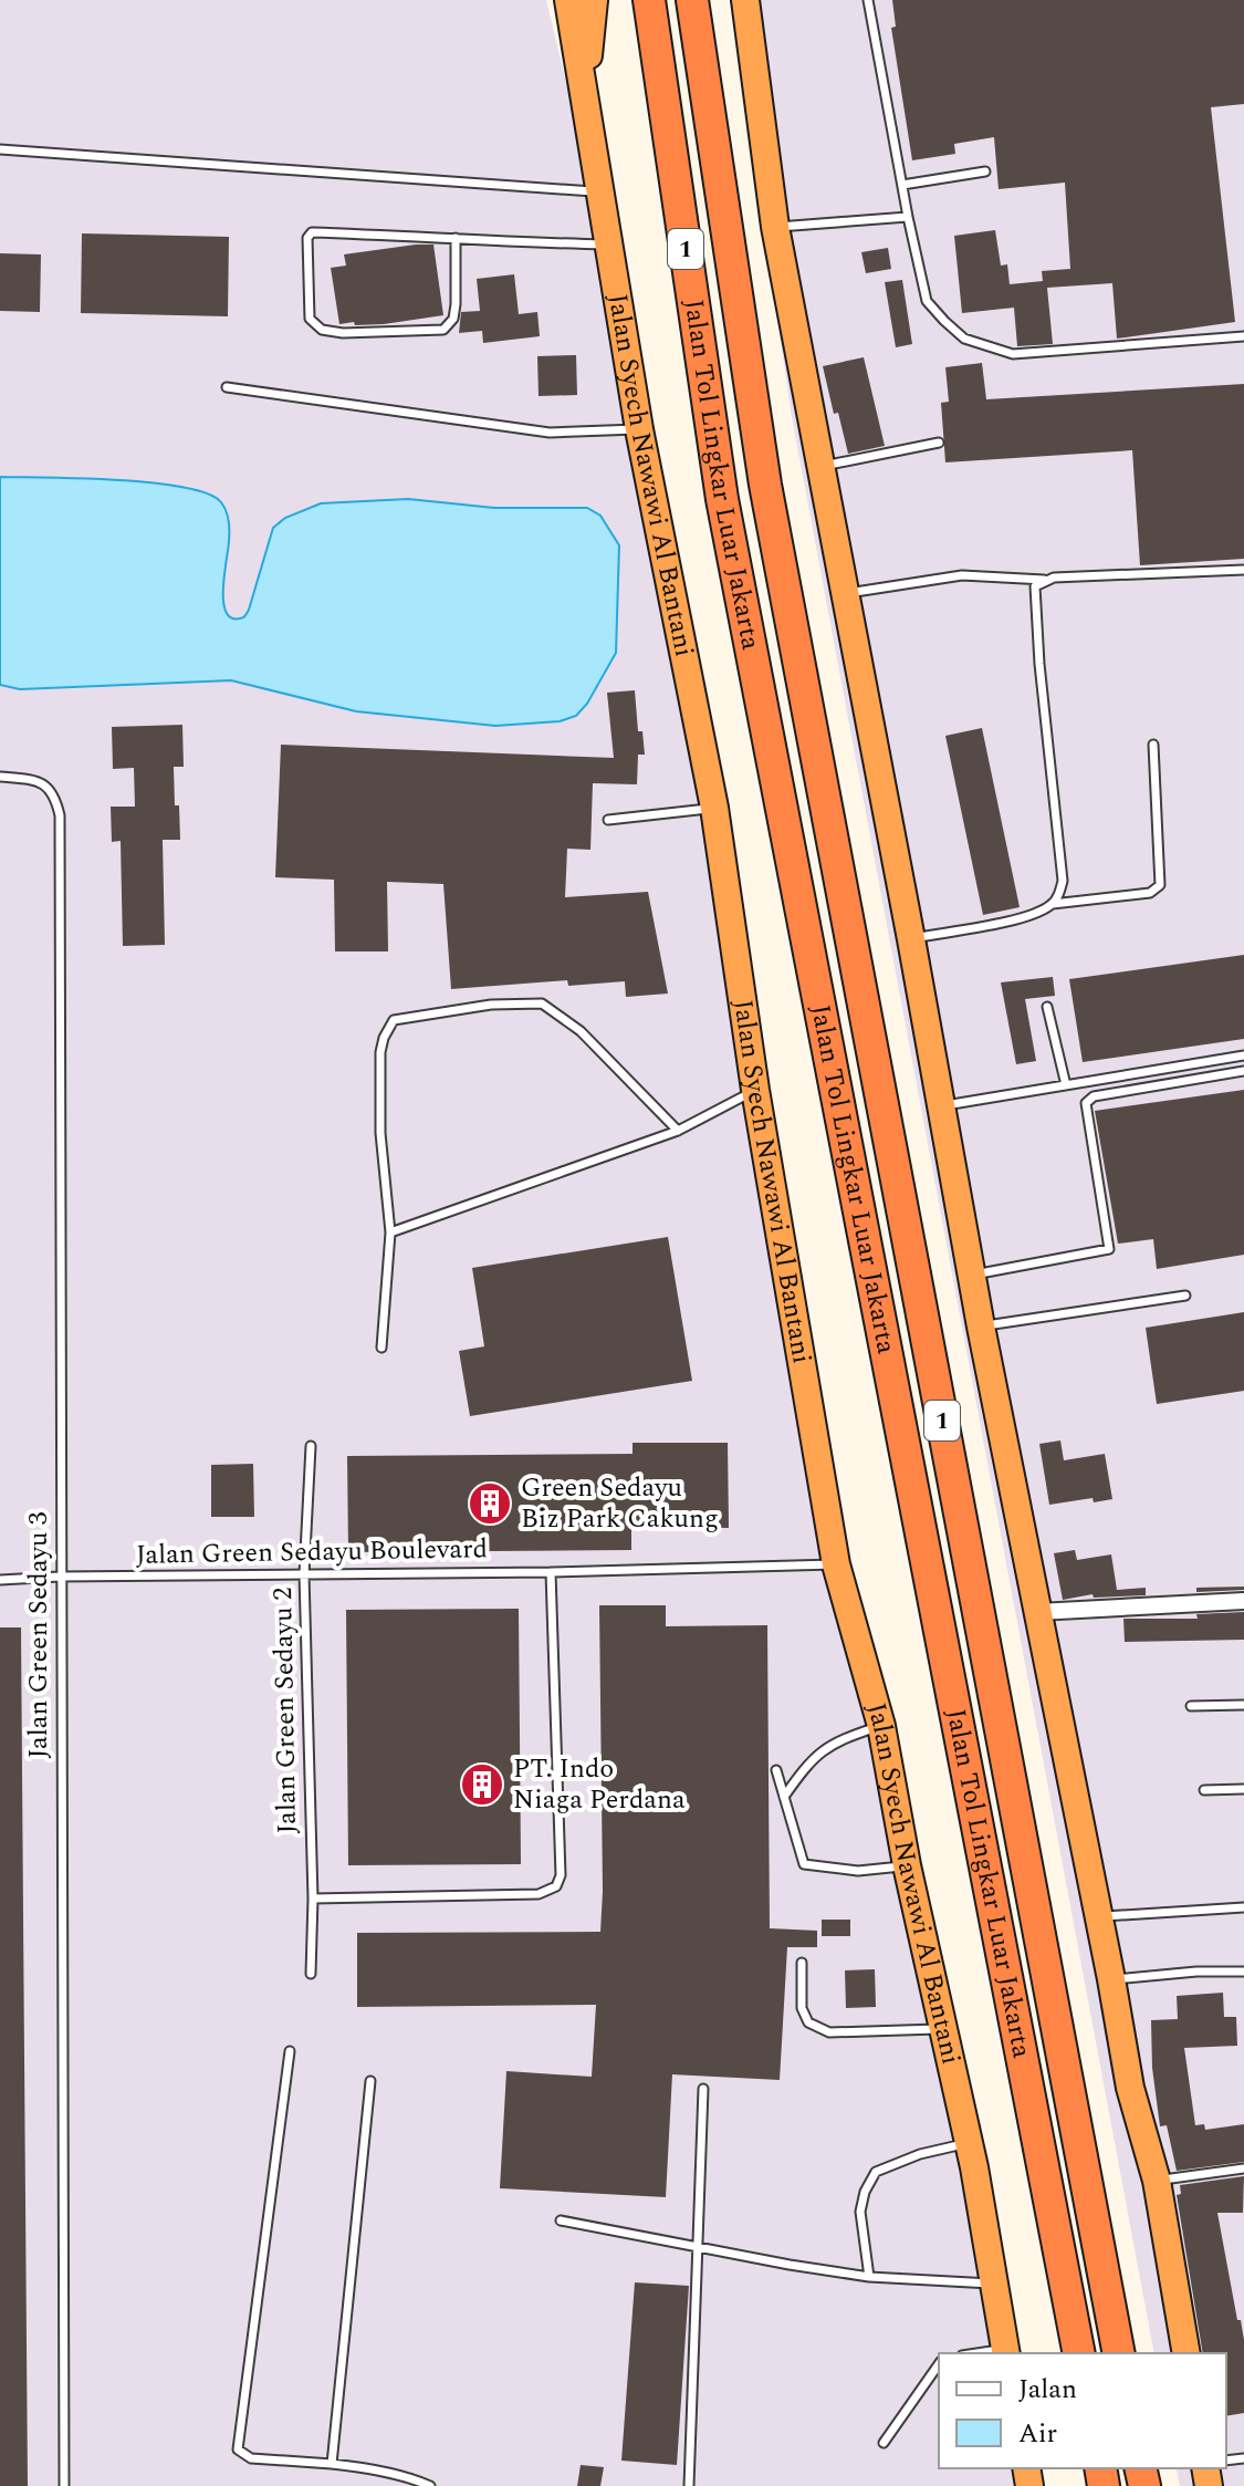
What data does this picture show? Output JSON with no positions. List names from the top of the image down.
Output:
{
  "streets": {
    "highway": ["1", "Jalan Syech Nawawi Al Bantani", "Jalan Tol Lingkar Luar Jakarta"],
    "lane": ["Jalan Green Sedayu Boulevard", "Jalan Green Sedayu 3", "Jalan Green Sedayu 2"]
  },
  "crossings": [
    ["Jalan Syech Nawawi Al Bantani", "Jalan Green Sedayu Boulevard"],
    ["Jalan Green Sedayu Boulevard", "Jalan Green Sedayu 3"],
    ["Jalan Green Sedayu Boulevard", "Jalan Green Sedayu 2"]
  ],
  "places": {
    "building": ["Green Sedayu Biz Park Cakung", "PT. Indo Niaga Perdana"]
  },
  "legend": ["Jalan", "Air"]
}
